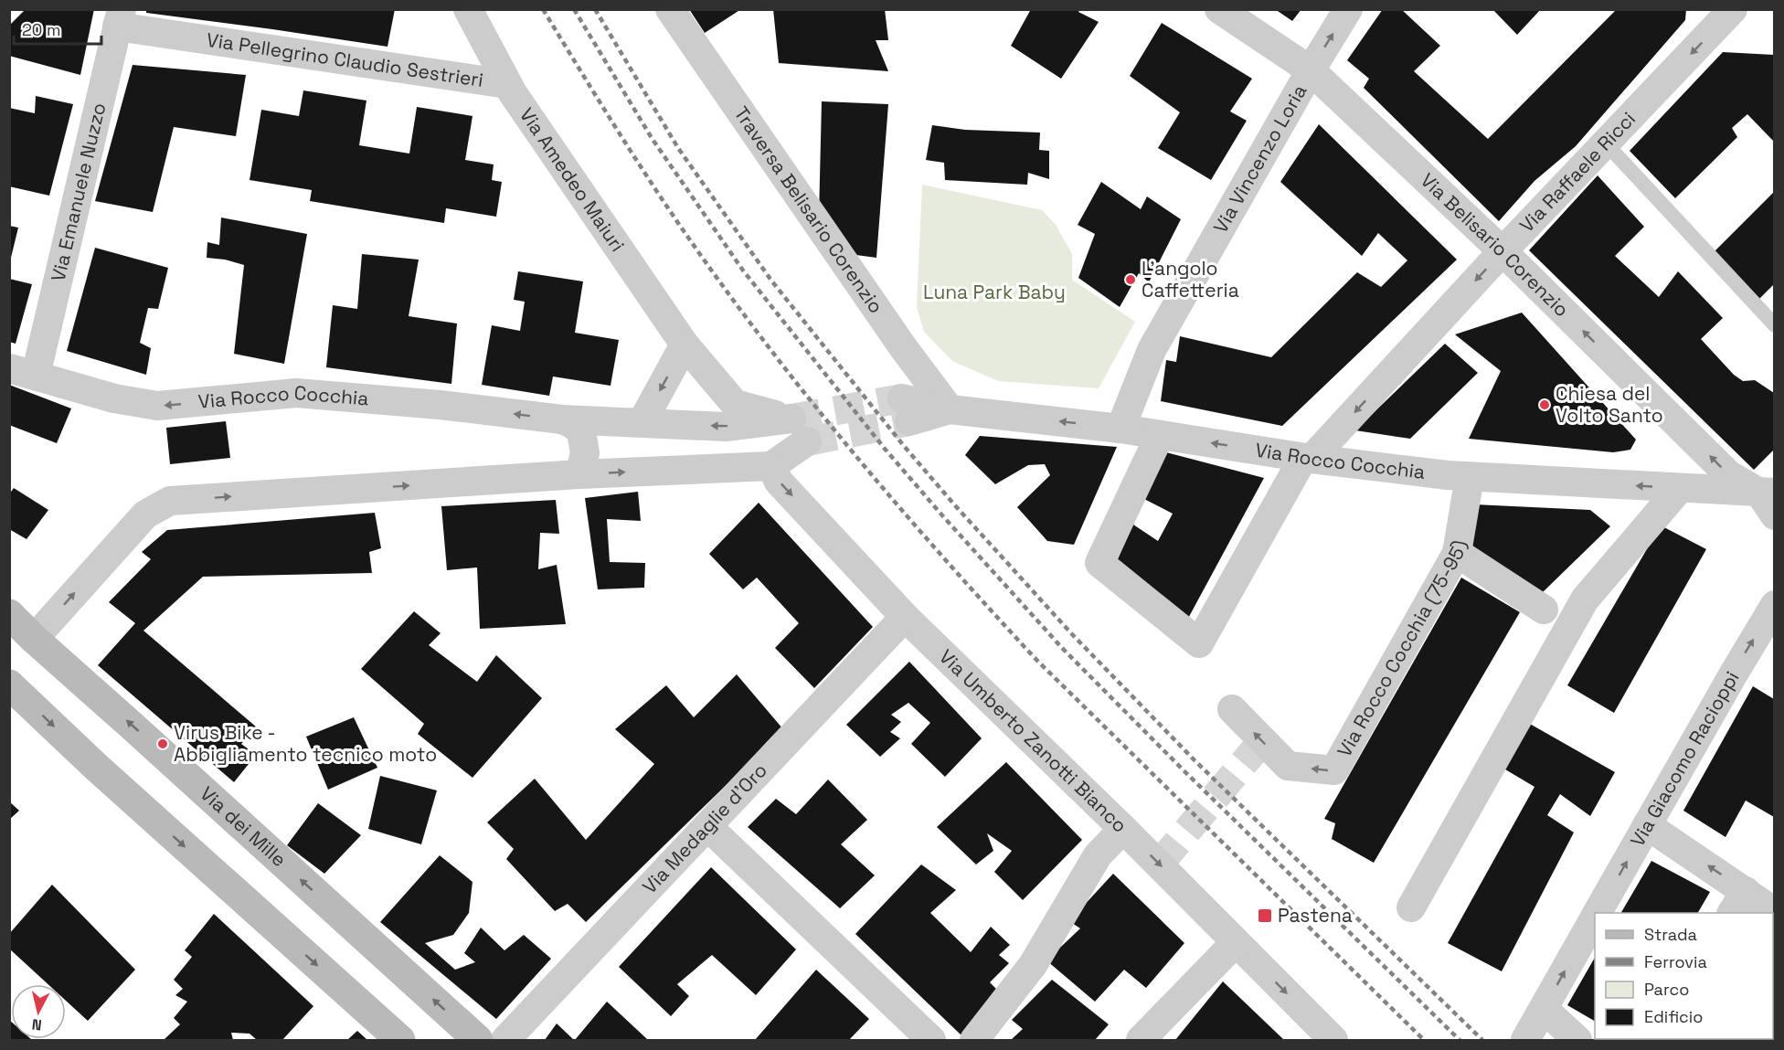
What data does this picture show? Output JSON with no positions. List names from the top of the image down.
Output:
{
  "streets": {
    "street": [
      "Via Pellegrino Claudio Sestrieri",
      "Via Vincenzo Loria",
      "Via Raffaele Ricci",
      "Via Amedeo Maiuri",
      "Via Emanuele Nuzzo",
      "Traversa Belisario Corenzio",
      "Via Belisario Corenzio",
      "Via Rocco Cocchia",
      "Via Rocco Cocchia (75-95)",
      "Via Umberto Zanotti Bianco",
      "Via Giacomo Racioppi",
      "Via dei Mille",
      "Via Medaglie d'Oro"
    ]
  },
  "crossings": [
    ["Via Pellegrino Claudio Sestrieri", "Via Amedeo Maiuri"],
    ["Via Pellegrino Claudio Sestrieri", "Via Emanuele Nuzzo"],
    ["Via Vincenzo Loria", "Via Belisario Corenzio"],
    ["Via Vincenzo Loria", "Via Rocco Cocchia"],
    ["Via Raffaele Ricci", "Via Belisario Corenzio"],
    ["Via Raffaele Ricci", "Via Rocco Cocchia"],
    ["Via Amedeo Maiuri", "Via Rocco Cocchia"],
    ["Via Emanuele Nuzzo", "Via Rocco Cocchia"],
    ["Traversa Belisario Corenzio", "Via Rocco Cocchia"],
    ["Via Belisario Corenzio", "Via Rocco Cocchia"],
    ["Via Rocco Cocchia", "Via Rocco Cocchia (75-95)"],
    ["Via Umberto Zanotti Bianco", "Via Medaglie d'Oro"]
  ],
  "one_way": [
    "Via Raffaele Ricci",
    "Via Belisario Corenzio",
    "Via Rocco Cocchia",
    "Via Umberto Zanotti Bianco"
  ],
  "parks": ["Luna Park Baby"],
  "places": {
    "other": ["L'angolo Caffetteria", "Chiesa del Volto Santo", "Virus Bike - Abbigliamento tecnico moto"],
    "transit": ["Pastena"]
  },
  "legend": [
    "Strada",
    "Ferrovia",
    "Parco",
    "Edificio"
  ],
  "scale_bar": "20 m",
  "north": "bottom"
}
